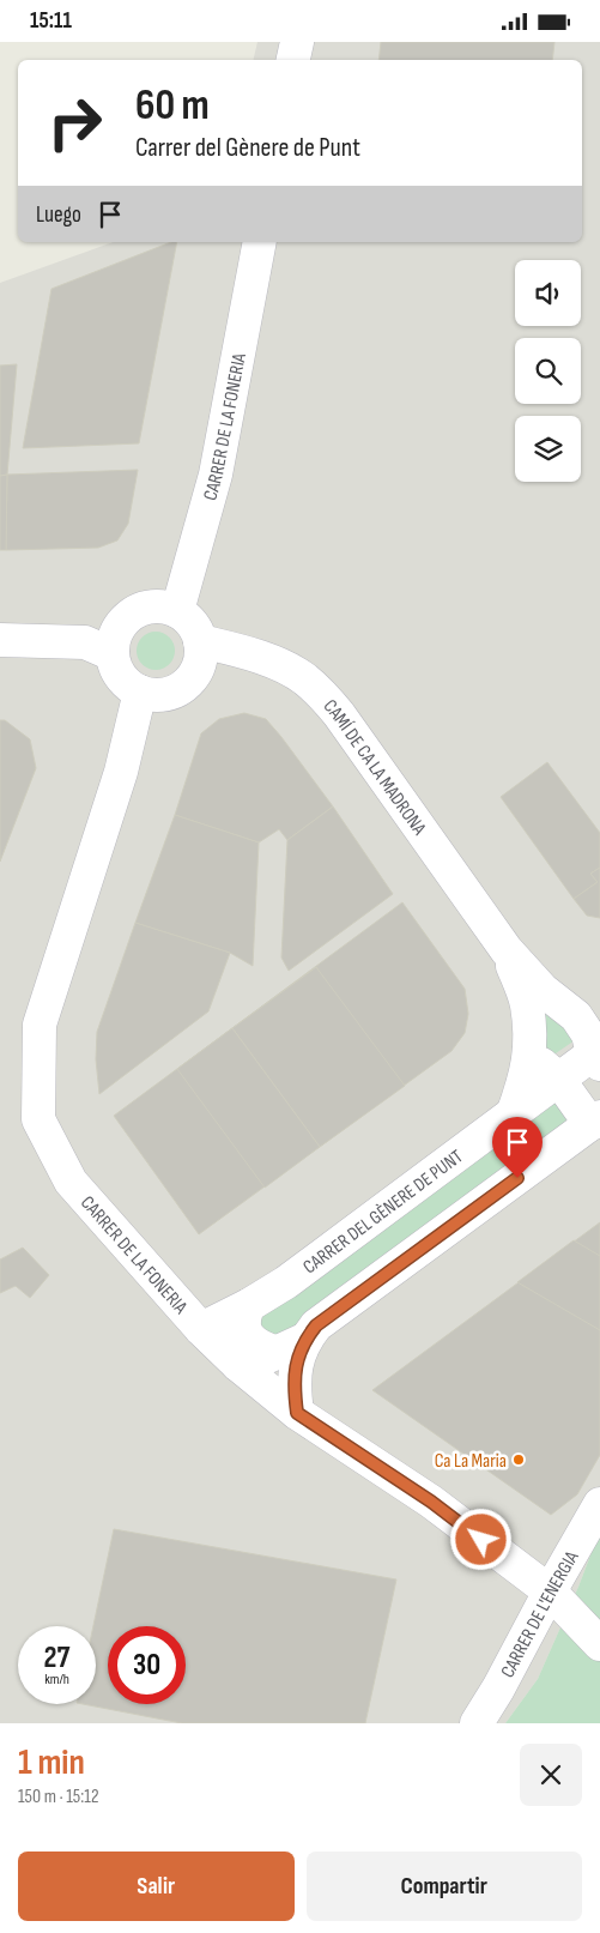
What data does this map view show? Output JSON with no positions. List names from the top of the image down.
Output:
{
  "streets": {
    "street": [
      "CARRER DE LA FONERIA",
      "CAMÍ DE CA LA MADRONA",
      "CARRER DEL GÈNERE DE PUNT",
      "CARRER DE L'ENERGIA"
    ]
  },
  "crossings": [
    ["CARRER DE LA FONERIA", "CAMÍ DE CA LA MADRONA"],
    ["CARRER DE LA FONERIA", "CARRER DEL GÈNERE DE PUNT"],
    ["CARRER DE LA FONERIA", "CARRER DE L'ENERGIA"],
    ["CAMÍ DE CA LA MADRONA", "CARRER DEL GÈNERE DE PUNT"]
  ],
  "places": ["Ca La Maria"],
  "page": {
    "status": "15:11",
    "turn": ["60 m", "Carrer del Gènere de Punt"],
    "then": "Luego",
    "speed": "27 km/h",
    "limit": "30",
    "heading": ["1 min", "150 m · 15:12"],
    "buttons": ["Salir", "Compartir"]
  }
}
